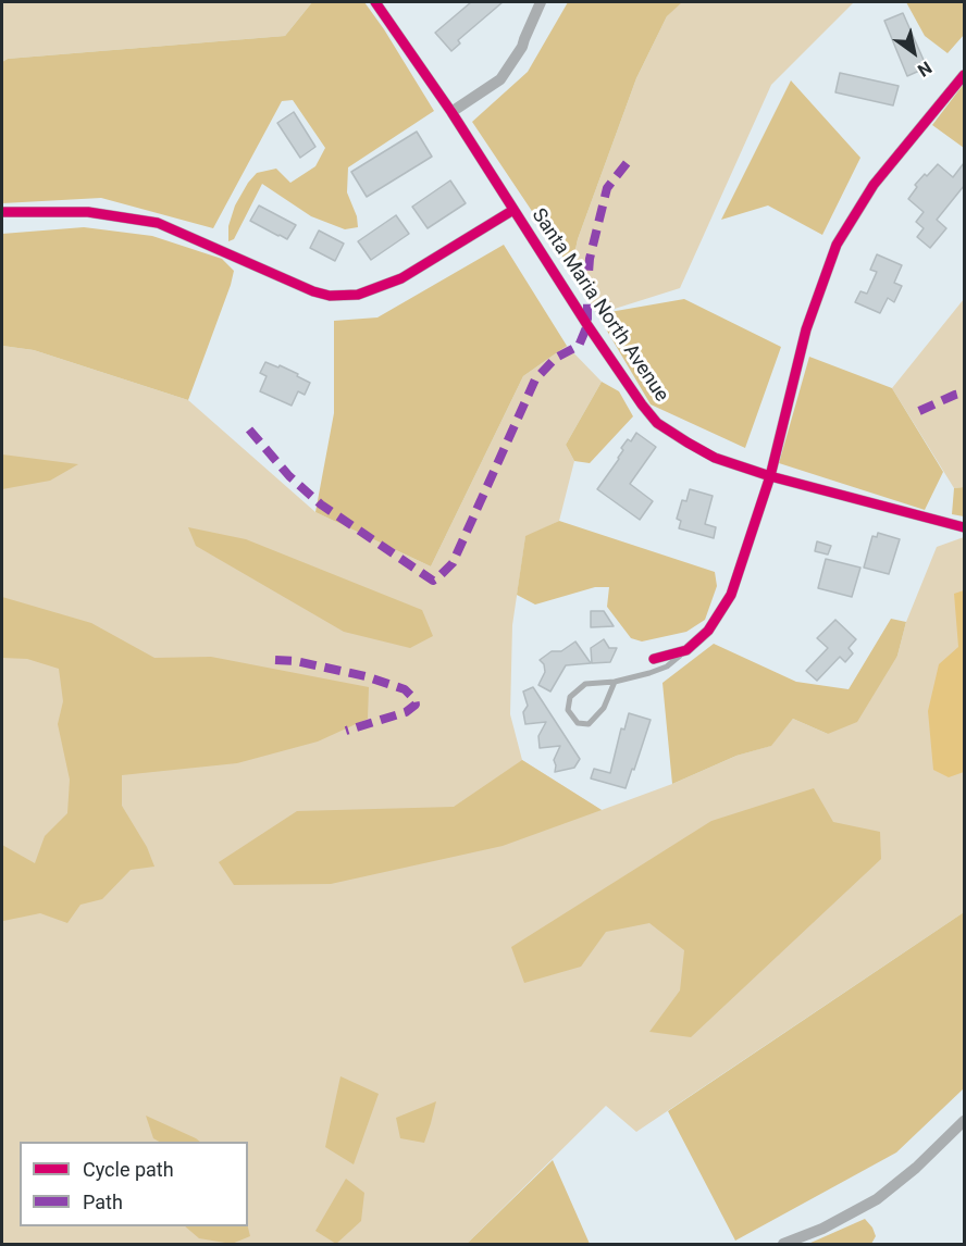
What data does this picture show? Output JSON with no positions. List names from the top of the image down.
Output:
{
  "streets": {
    "street": ["Santa Maria North Avenue"]
  },
  "legend": ["Cycle path", "Path"],
  "north": "bottom right"
}
